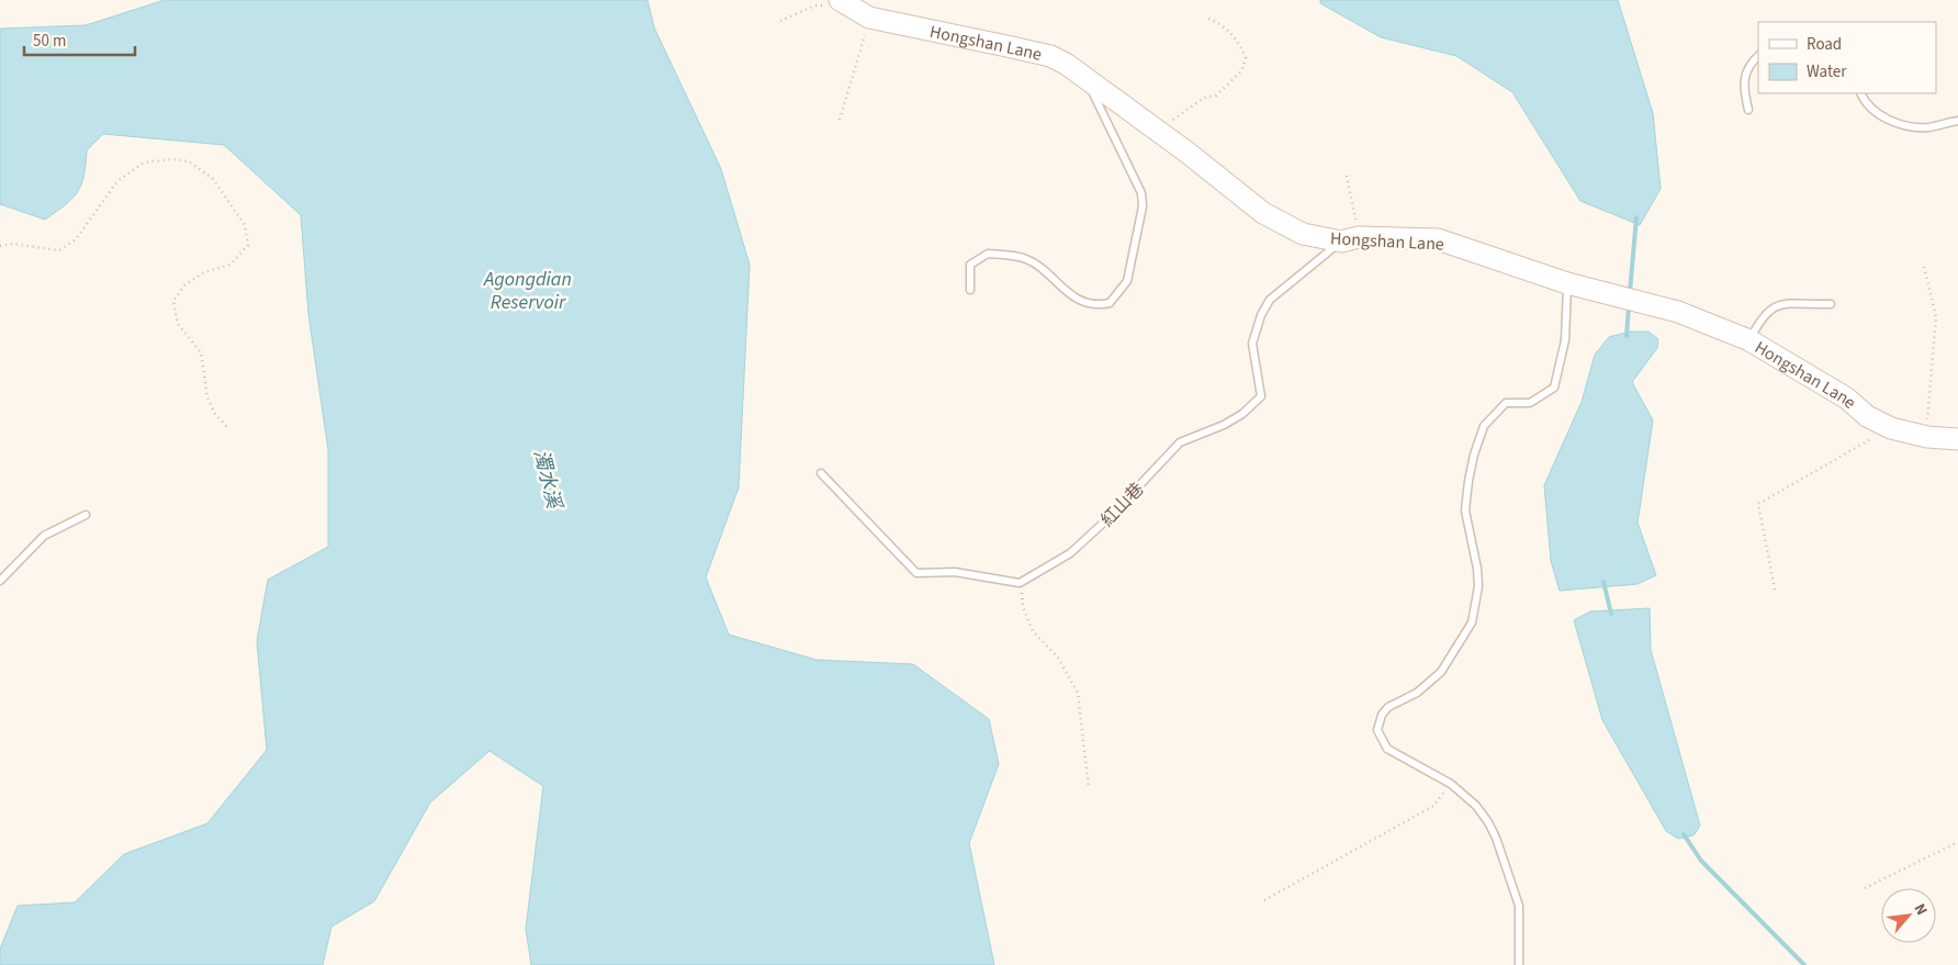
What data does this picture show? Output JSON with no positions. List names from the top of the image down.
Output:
{
  "streets": {
    "street": ["Hongshan Lane"],
    "lane": ["紅山巷"]
  },
  "crossings": [
    ["Hongshan Lane", "紅山巷"]
  ],
  "water": ["Agongdian Reservoir", "濁水溪"],
  "legend": ["Road", "Water"],
  "scale_bar": "50 m",
  "north": "top right"
}
